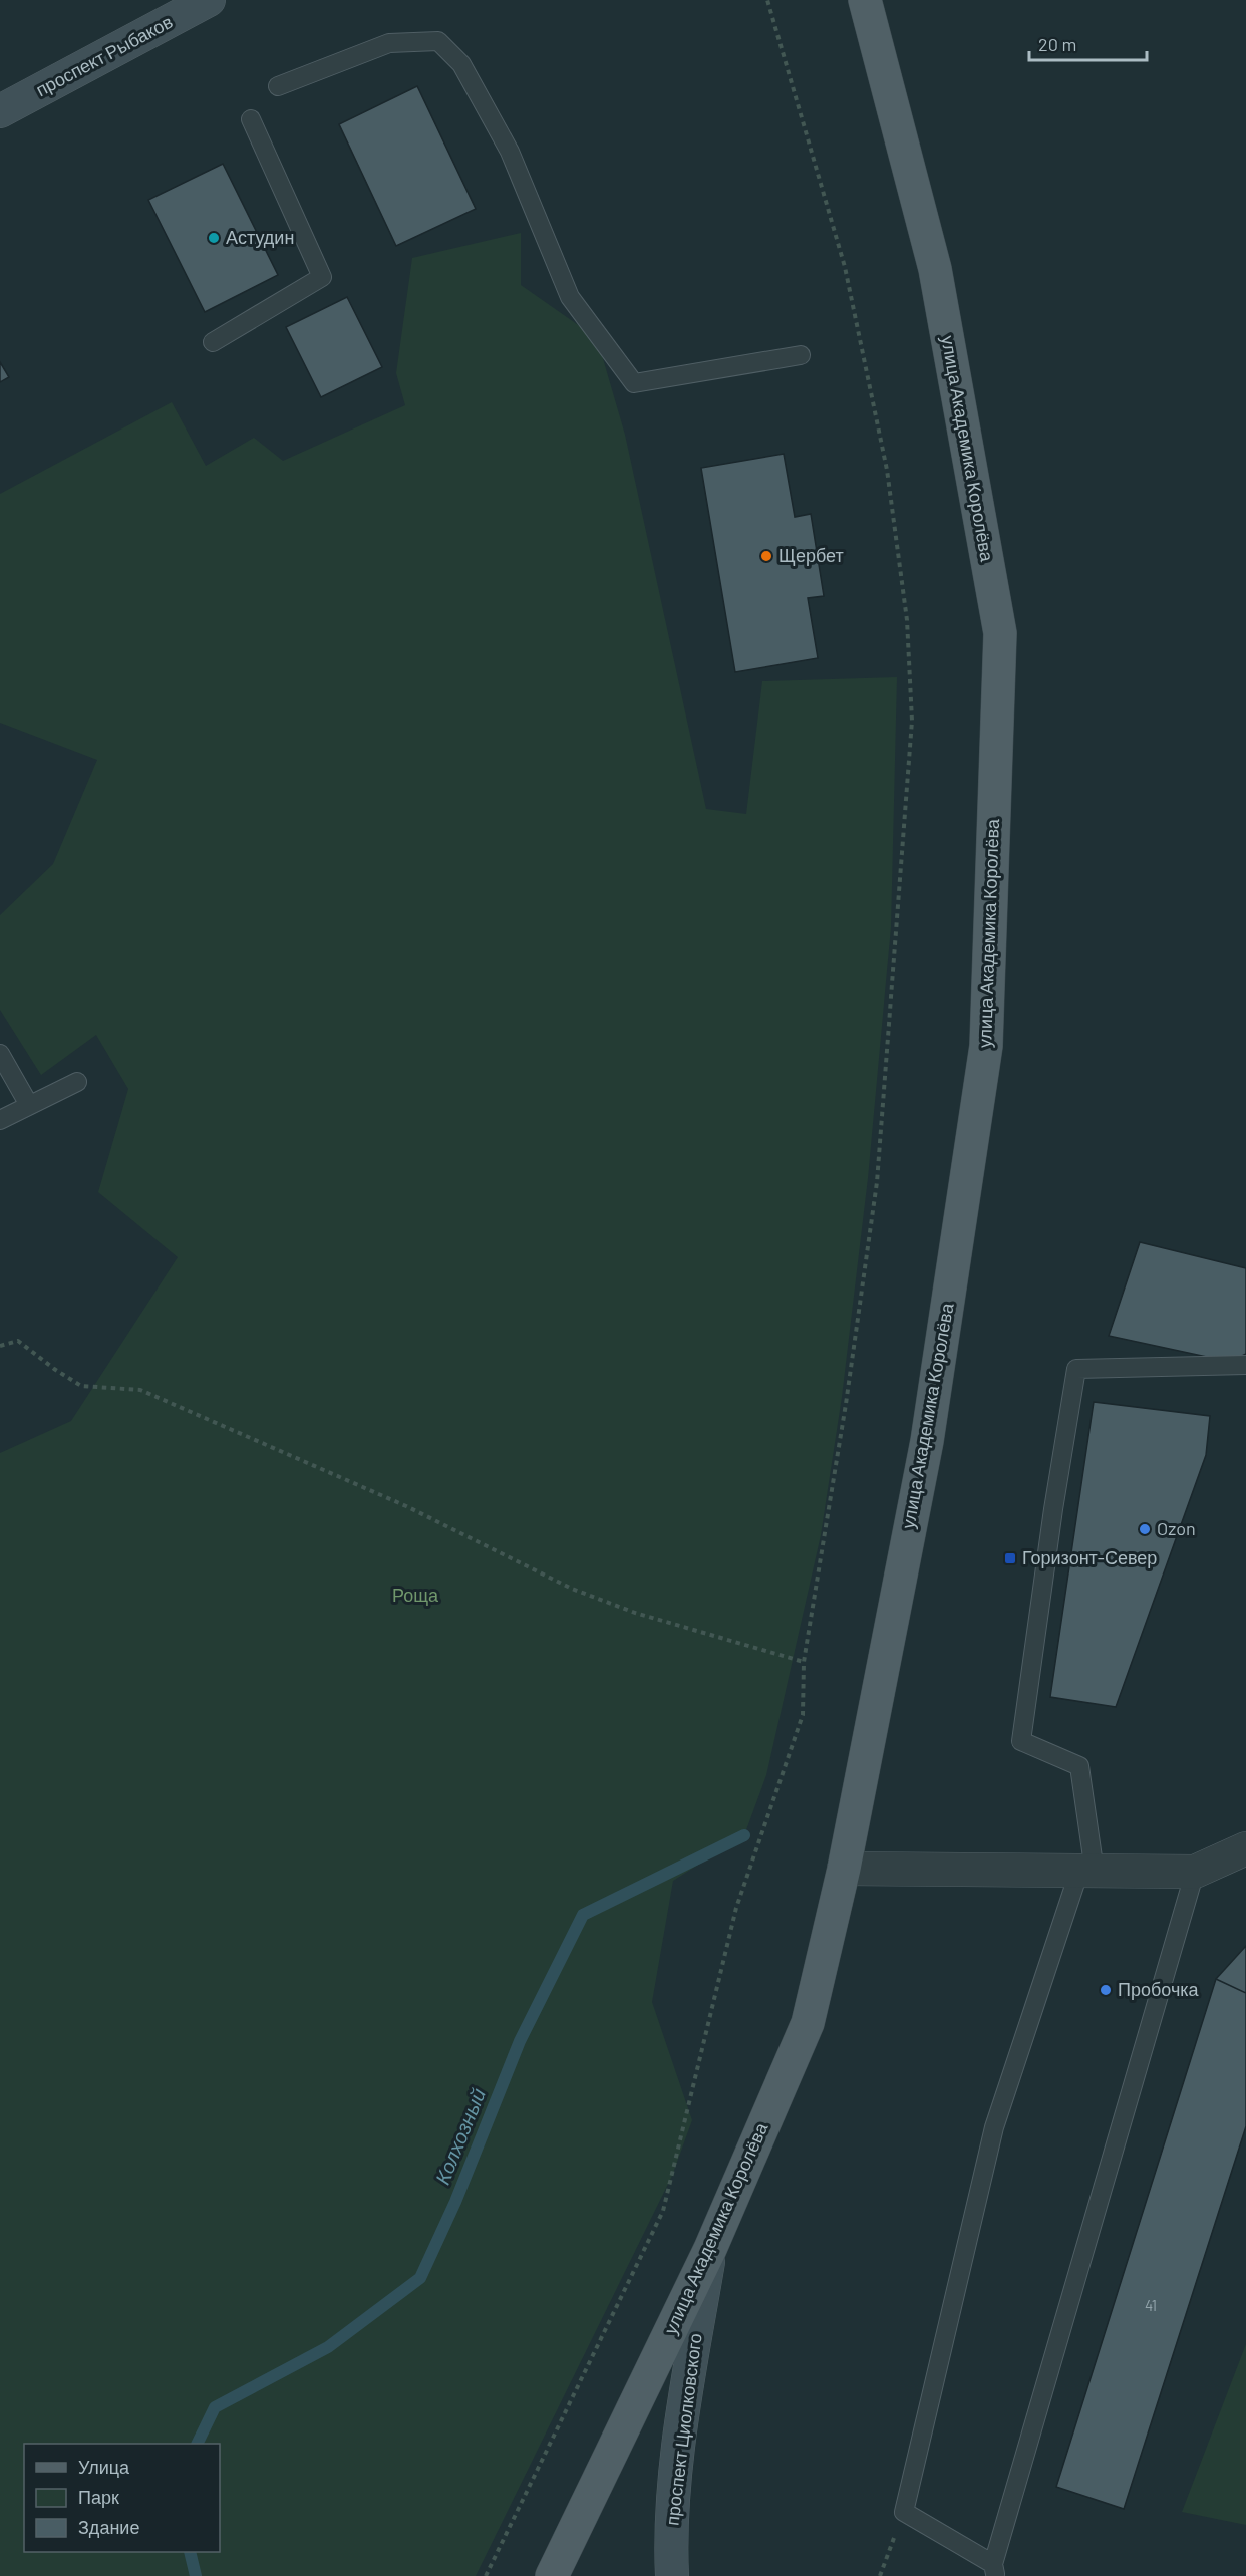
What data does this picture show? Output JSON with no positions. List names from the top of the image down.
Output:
{
  "streets": {
    "main road": ["проспект Рыбаков", "улица Академика Королёва", "проспект Циолковского"]
  },
  "crossings": [
    ["улица Академика Королёва", "проспект Циолковского"]
  ],
  "water": ["Колхозный"],
  "parks": ["Роща"],
  "places": {
    "other": [
      "Астудин",
      "Щербет",
      "Ozon",
      "Пробочка"
    ],
    "transit": ["Горизонт-Север"]
  },
  "house_numbers": ["41"],
  "legend": ["Улица", "Парк", "Здание"],
  "scale_bar": "20 m"
}
